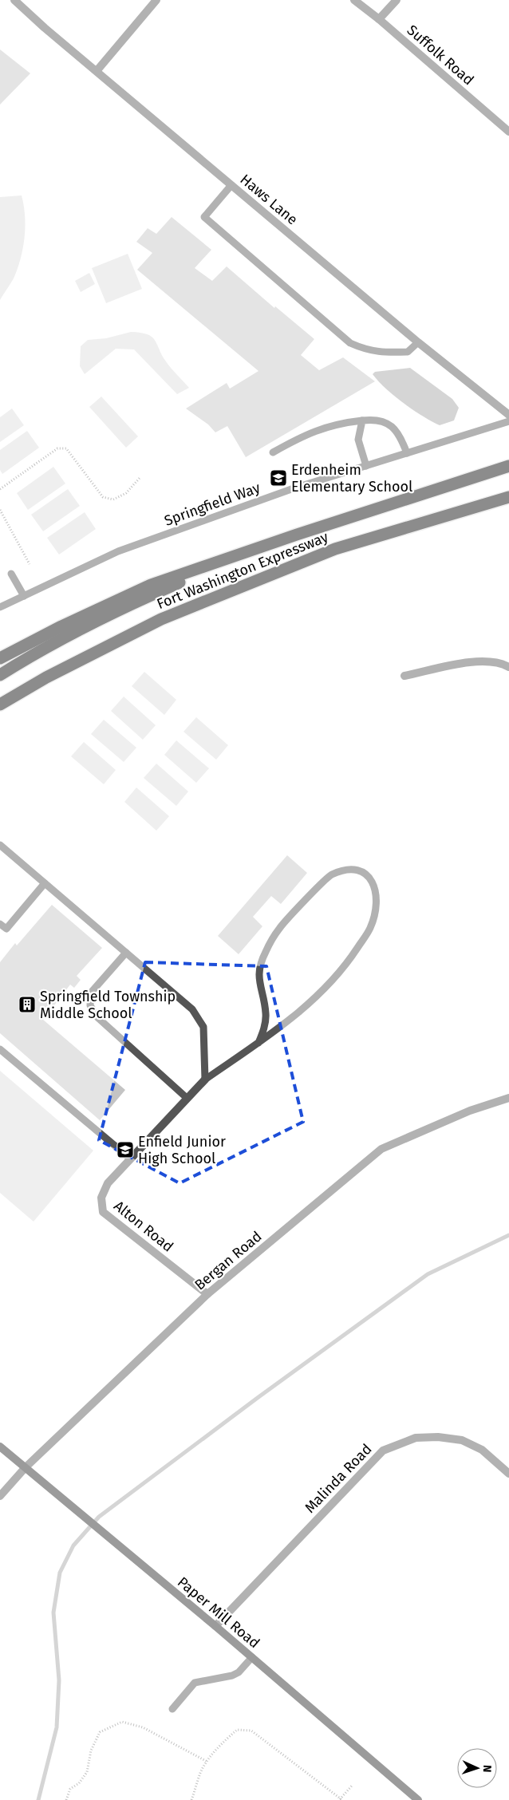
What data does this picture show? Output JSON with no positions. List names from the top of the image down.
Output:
{
  "streets": {
    "highway": ["Fort Washington Expressway"],
    "main road": ["Paper Mill Road"],
    "street": [
      "Suffolk Road",
      "Haws Lane",
      "Alton Road",
      "Bergan Road",
      "Malinda Road"
    ],
    "lane": ["Springfield Way"]
  },
  "crossings": [
    ["Alton Road", "Bergan Road"],
    ["Bergan Road", "Paper Mill Road"],
    ["Malinda Road", "Paper Mill Road"]
  ],
  "places": {
    "school or university": ["Erdenheim Elementary School", "Enfield Junior High School"],
    "building": ["Springfield Township Middle School"]
  },
  "north": "right"
}
